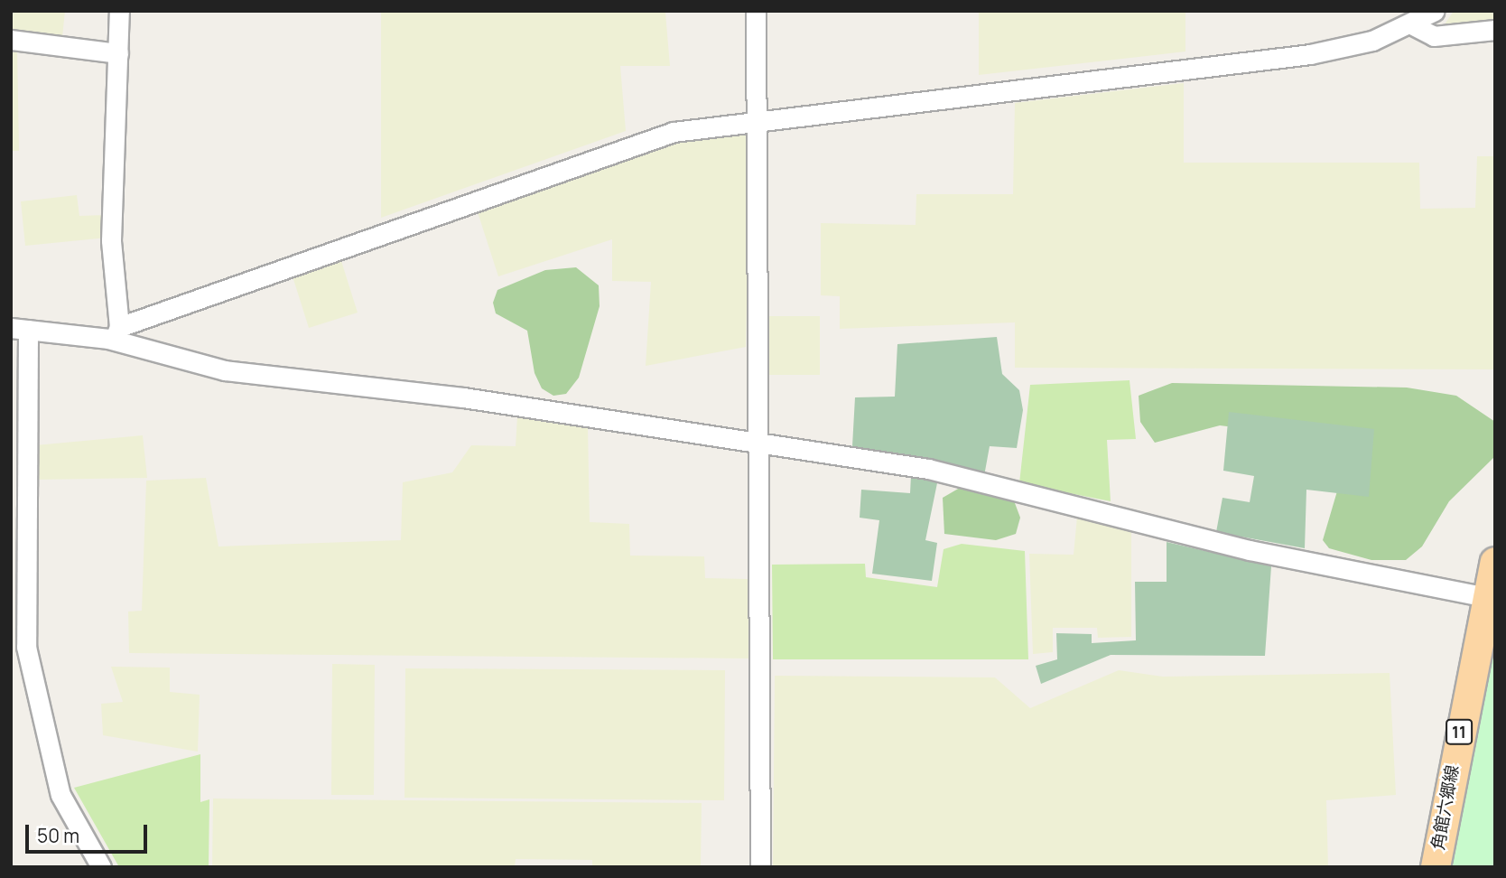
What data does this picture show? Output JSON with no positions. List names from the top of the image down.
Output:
{
  "streets": {
    "main road": ["11", "角館六郷線"]
  },
  "scale_bar": "50 m"
}
